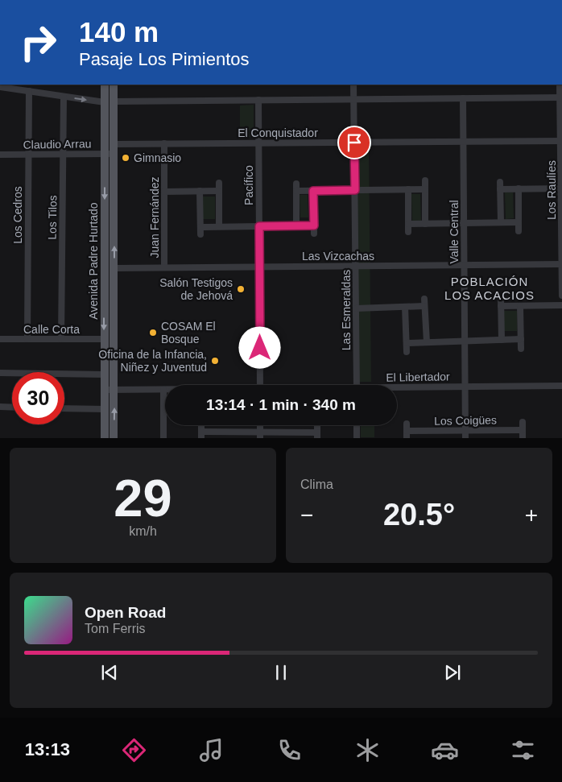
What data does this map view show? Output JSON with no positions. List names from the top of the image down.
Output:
{
  "streets": {
    "main road": ["Avenida Padre Hurtado"],
    "street": [
      "El Conquistador",
      "Claudio Arrau",
      "Pacífico",
      "Los Raulíes",
      "Los Cedros",
      "Los Tilos",
      "Juan Fernández",
      "Valle Central",
      "Las Vizcachas",
      "Las Esmeraldas",
      "Calle Corta",
      "El Libertador",
      "Los Coigües"
    ]
  },
  "crossings": [
    ["El Conquistador", "Pacífico"],
    ["El Conquistador", "Los Raulíes"],
    ["El Conquistador", "Juan Fernández"],
    ["El Conquistador", "Valle Central"],
    ["El Conquistador", "Avenida Padre Hurtado"],
    ["El Conquistador", "Las Esmeraldas"],
    ["Claudio Arrau", "Los Cedros"],
    ["Claudio Arrau", "Los Tilos"],
    ["Claudio Arrau", "Avenida Padre Hurtado"],
    ["Pacífico", "Las Vizcachas"],
    ["Los Raulíes", "Las Vizcachas"],
    ["Los Cedros", "Calle Corta"],
    ["Los Tilos", "Calle Corta"],
    ["Juan Fernández", "Las Vizcachas"],
    ["Valle Central", "Las Vizcachas"],
    ["Valle Central", "El Libertador"],
    ["Valle Central", "Los Coigües"],
    ["Las Vizcachas", "Avenida Padre Hurtado"],
    ["Las Vizcachas", "Las Esmeraldas"],
    ["Avenida Padre Hurtado", "Calle Corta"],
    ["Avenida Padre Hurtado", "El Libertador"]
  ],
  "districts": ["POBLACIÓN LOS ACACIOS"],
  "places": [
    "Gimnasio",
    "Salón Testigos de Jehová",
    "COSAM El Bosque",
    "Oficina de la Infancia, Niñez y Juventud"
  ],
  "page": {
    "turn": ["140 m", "Pasaje Los Pimientos"],
    "limit": "30",
    "trip": "13:14 · 1 min · 340 m",
    "tile": [
      ["29", "km/h"],
      "Clima"
    ],
    "heat": ["−", "20.5°", "+"],
    "song": ["Open Road", "Tom Ferris"],
    "tabs": "13:13"
  }
}
